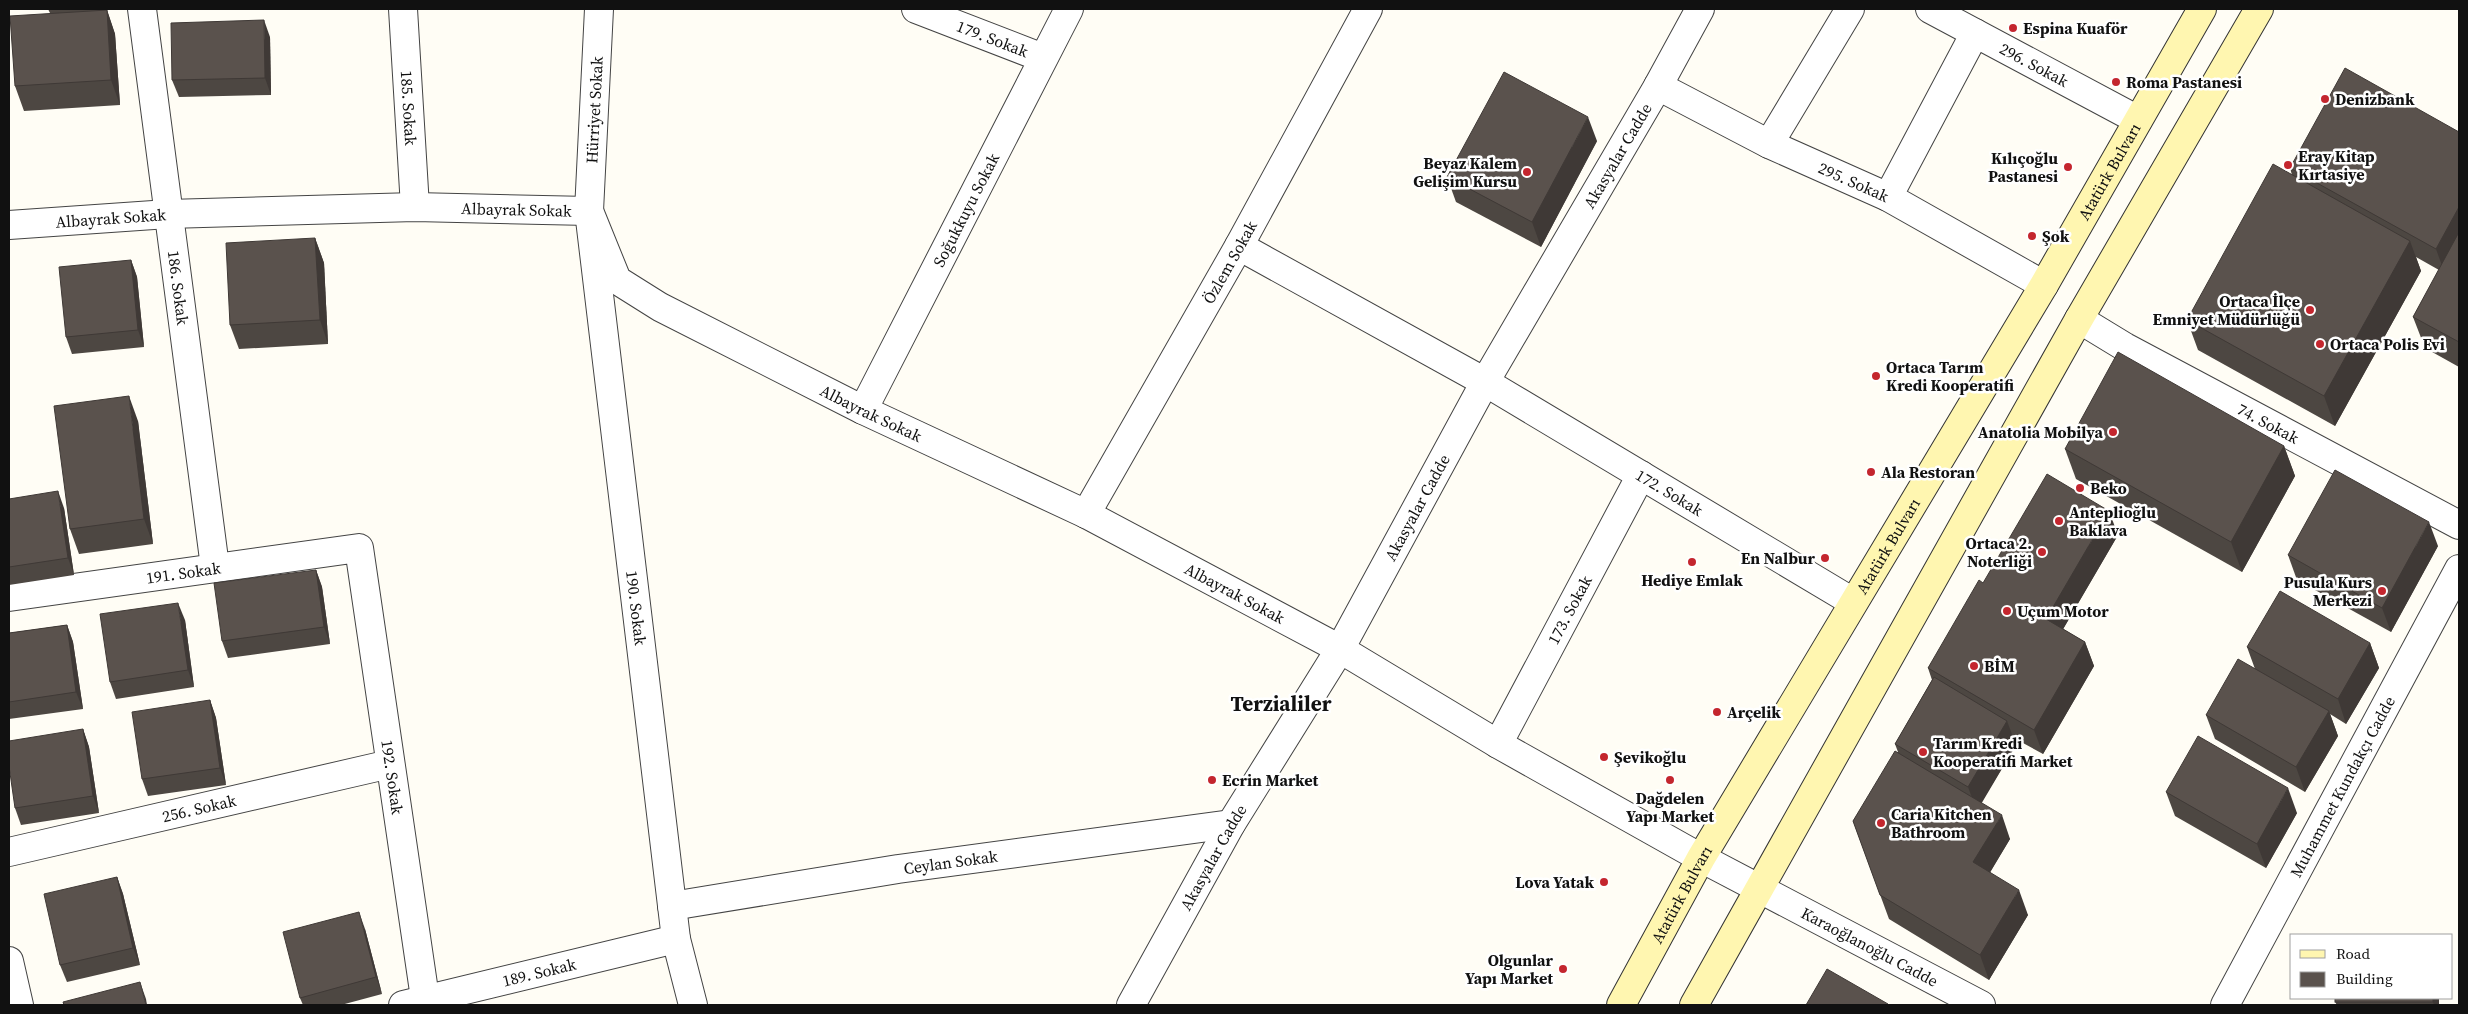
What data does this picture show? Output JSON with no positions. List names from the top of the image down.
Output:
{
  "streets": {
    "main road": ["Atatürk Bulvarı"],
    "street": [
      "179. Sokak",
      "296. Sokak",
      "185. Sokak",
      "Hürriyet Sokak",
      "Akasyalar Cadde",
      "295. Sokak",
      "Albayrak Sokak",
      "Soğukkuyu Sokak",
      "Özlem Sokak",
      "186. Sokak",
      "74. Sokak",
      "172. Sokak",
      "191. Sokak",
      "190. Sokak",
      "173. Sokak",
      "192. Sokak",
      "Muhammet Kundakçı Cadde",
      "256. Sokak",
      "Ceylan Sokak",
      "Karaoğlanoğlu Cadde",
      "189. Sokak"
    ]
  },
  "crossings": [
    ["179. Sokak", "Soğukkuyu Sokak"],
    ["296. Sokak", "Atatürk Bulvarı"],
    ["185. Sokak", "Albayrak Sokak"],
    ["Hürriyet Sokak", "Albayrak Sokak"],
    ["Hürriyet Sokak", "190. Sokak"],
    ["Akasyalar Cadde", "295. Sokak"],
    ["Akasyalar Cadde", "Albayrak Sokak"],
    ["Akasyalar Cadde", "172. Sokak"],
    ["Akasyalar Cadde", "Ceylan Sokak"],
    ["Atatürk Bulvarı", "295. Sokak"],
    ["Atatürk Bulvarı", "Albayrak Sokak"],
    ["Atatürk Bulvarı", "172. Sokak"],
    ["Atatürk Bulvarı", "Karaoğlanoğlu Cadde"],
    ["Albayrak Sokak", "Soğukkuyu Sokak"],
    ["Albayrak Sokak", "Özlem Sokak"],
    ["Albayrak Sokak", "186. Sokak"],
    ["Albayrak Sokak", "190. Sokak"],
    ["Albayrak Sokak", "173. Sokak"],
    ["Albayrak Sokak", "Karaoğlanoğlu Cadde"],
    ["Özlem Sokak", "172. Sokak"],
    ["186. Sokak", "191. Sokak"],
    ["172. Sokak", "173. Sokak"],
    ["191. Sokak", "192. Sokak"],
    ["190. Sokak", "Ceylan Sokak"],
    ["190. Sokak", "189. Sokak"],
    ["192. Sokak", "256. Sokak"],
    ["192. Sokak", "189. Sokak"]
  ],
  "districts": ["Terzialiler"],
  "places": [
    "Espina Kuaför",
    "Roma Pastanesi",
    "Denizbank",
    "Eray Kitap Kırtasiye",
    "Kılıçoğlu Pastanesi",
    "Beyaz Kalem Gelişim Kursu",
    "Şok",
    "Ortaca İlçe Emniyet Müdürlüğü",
    "Ortaca Polis Evi",
    "Ortaca Tarım Kredi Kooperatifi",
    "Anatolia Mobilya",
    "Ala Restoran",
    "Beko",
    "Anteplioğlu Baklava",
    "Ortaca 2. Noterliği",
    "En Nalbur",
    "Hediye Emlak",
    "Pusula Kurs Merkezi",
    "Uçum Motor",
    "BİM",
    "Arçelik",
    "Tarım Kredi Kooperatifi Market",
    "Şevikoğlu",
    "Ecrin Market",
    "Dağdelen Yapı Market",
    "Caria Kitchen Bathroom",
    "Lova Yatak",
    "Olgunlar Yapı Market"
  ],
  "legend": ["Road", "Building"]
}
